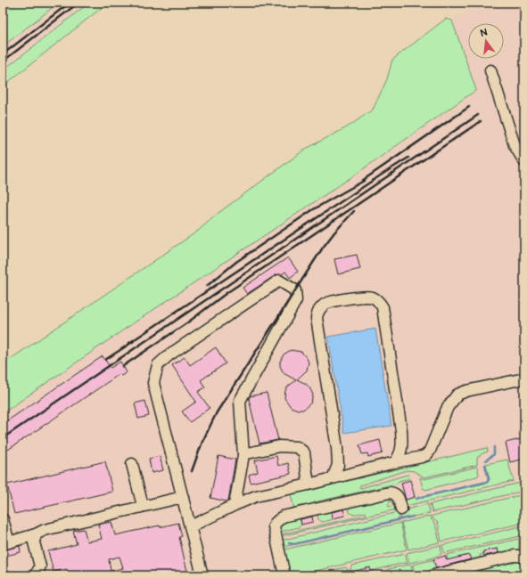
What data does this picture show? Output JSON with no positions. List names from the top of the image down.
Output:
{
  "north": "top"
}
